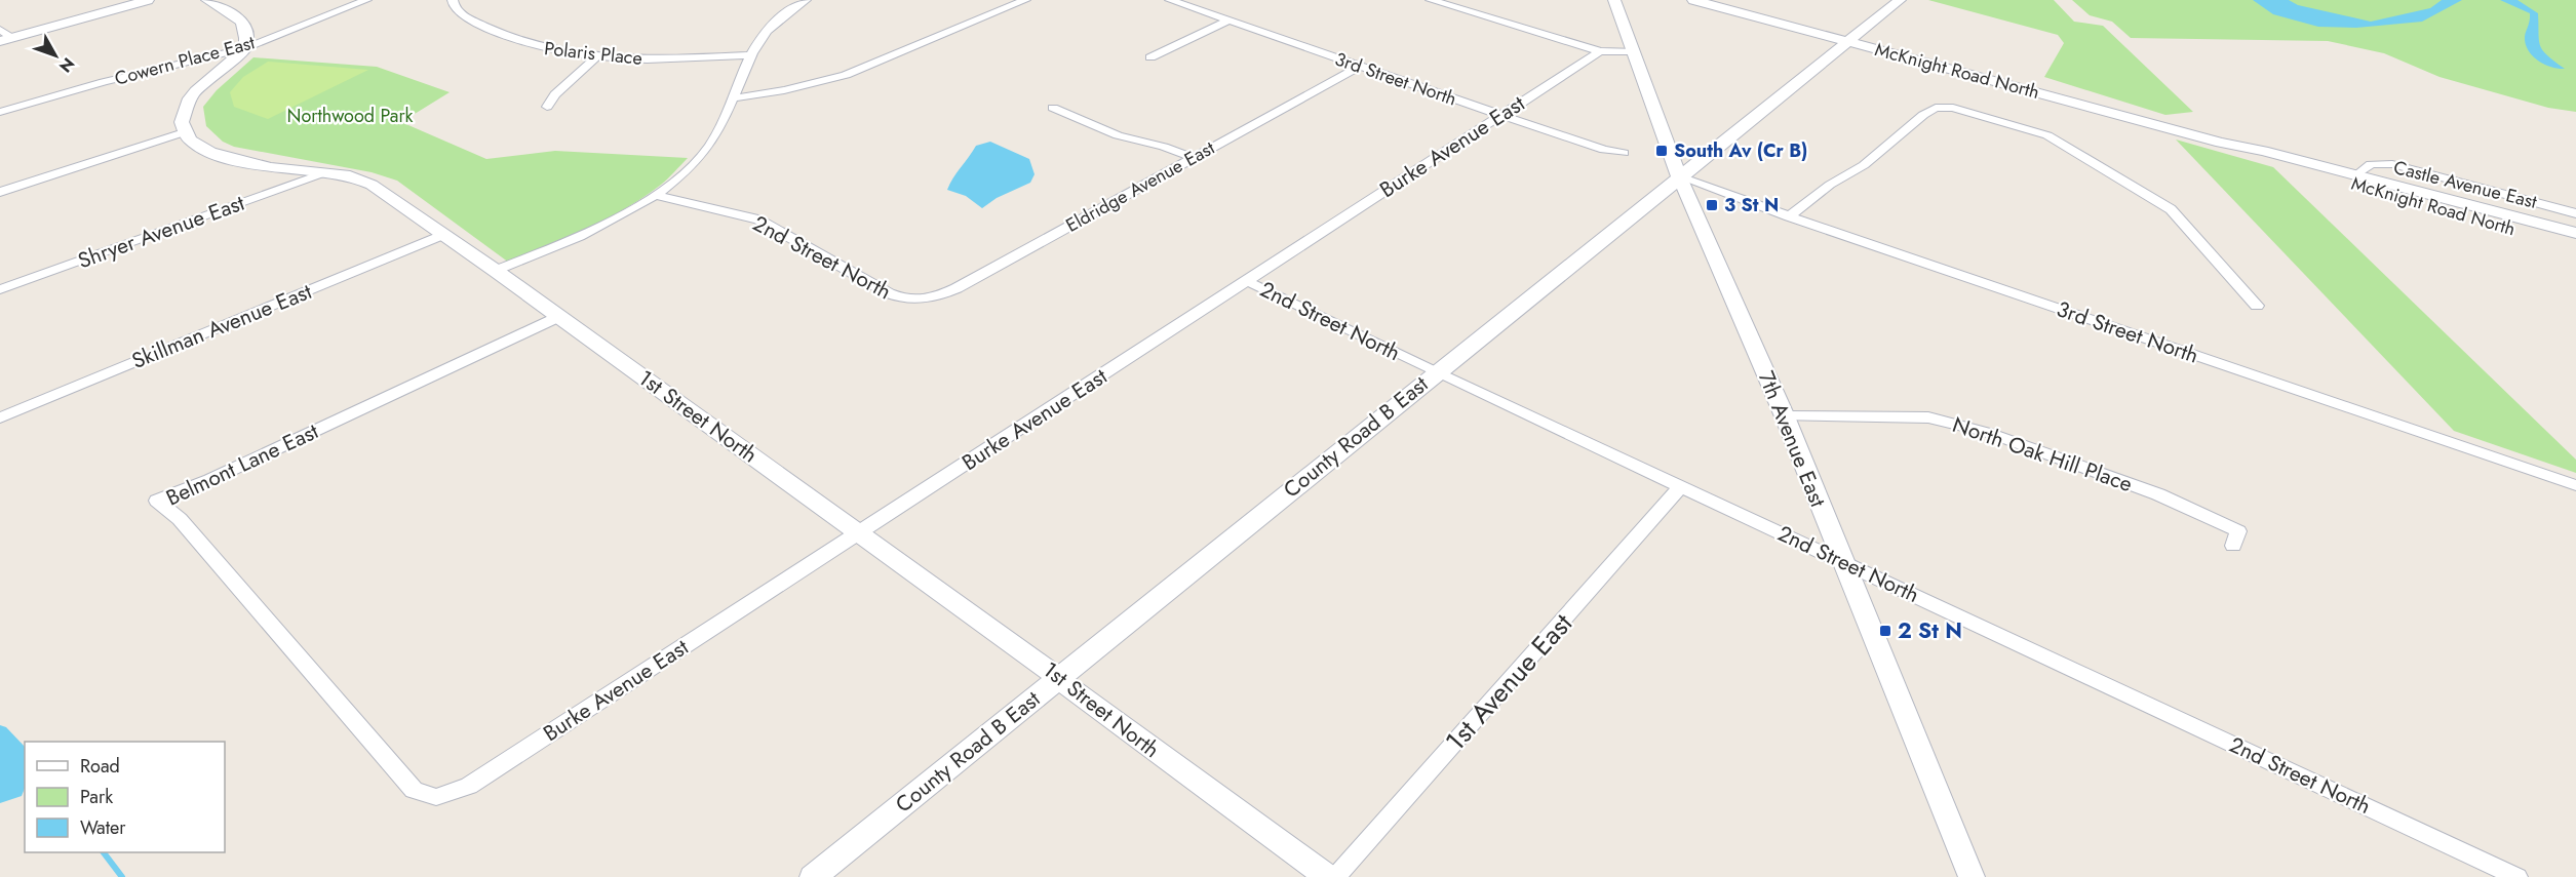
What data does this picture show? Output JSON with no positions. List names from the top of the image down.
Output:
{
  "streets": {
    "street": [
      "Polaris Place",
      "Cowern Place East",
      "McKnight Road North",
      "3rd Street North",
      "Burke Avenue East",
      "Castle Avenue East",
      "Eldridge Avenue East",
      "Shryer Avenue East",
      "2nd Street North",
      "Skillman Avenue East",
      "1st Street North",
      "County Road B East",
      "7th Avenue East",
      "North Oak Hill Place",
      "Belmont Lane East",
      "1st Avenue East"
    ]
  },
  "crossings": [
    ["McKnight Road North", "Castle Avenue East"],
    ["McKnight Road North", "County Road B East"],
    ["3rd Street North", "Burke Avenue East"],
    ["3rd Street North", "Eldridge Avenue East"],
    ["3rd Street North", "County Road B East"],
    ["3rd Street North", "7th Avenue East"],
    ["Burke Avenue East", "2nd Street North"],
    ["Burke Avenue East", "1st Street North"],
    ["Burke Avenue East", "Belmont Lane East"],
    ["Eldridge Avenue East", "2nd Street North"],
    ["Shryer Avenue East", "1st Street North"],
    ["2nd Street North", "County Road B East"],
    ["2nd Street North", "7th Avenue East"],
    ["2nd Street North", "1st Avenue East"],
    ["Skillman Avenue East", "1st Street North"],
    ["1st Street North", "County Road B East"],
    ["1st Street North", "Belmont Lane East"],
    ["County Road B East", "7th Avenue East"],
    ["7th Avenue East", "North Oak Hill Place"]
  ],
  "parks": ["Northwood Park"],
  "places": {
    "transit": ["South Av (Cr B)", "3 St N", "2 St N"]
  },
  "legend": ["Road", "Park", "Water"],
  "north": "bottom right"
}
